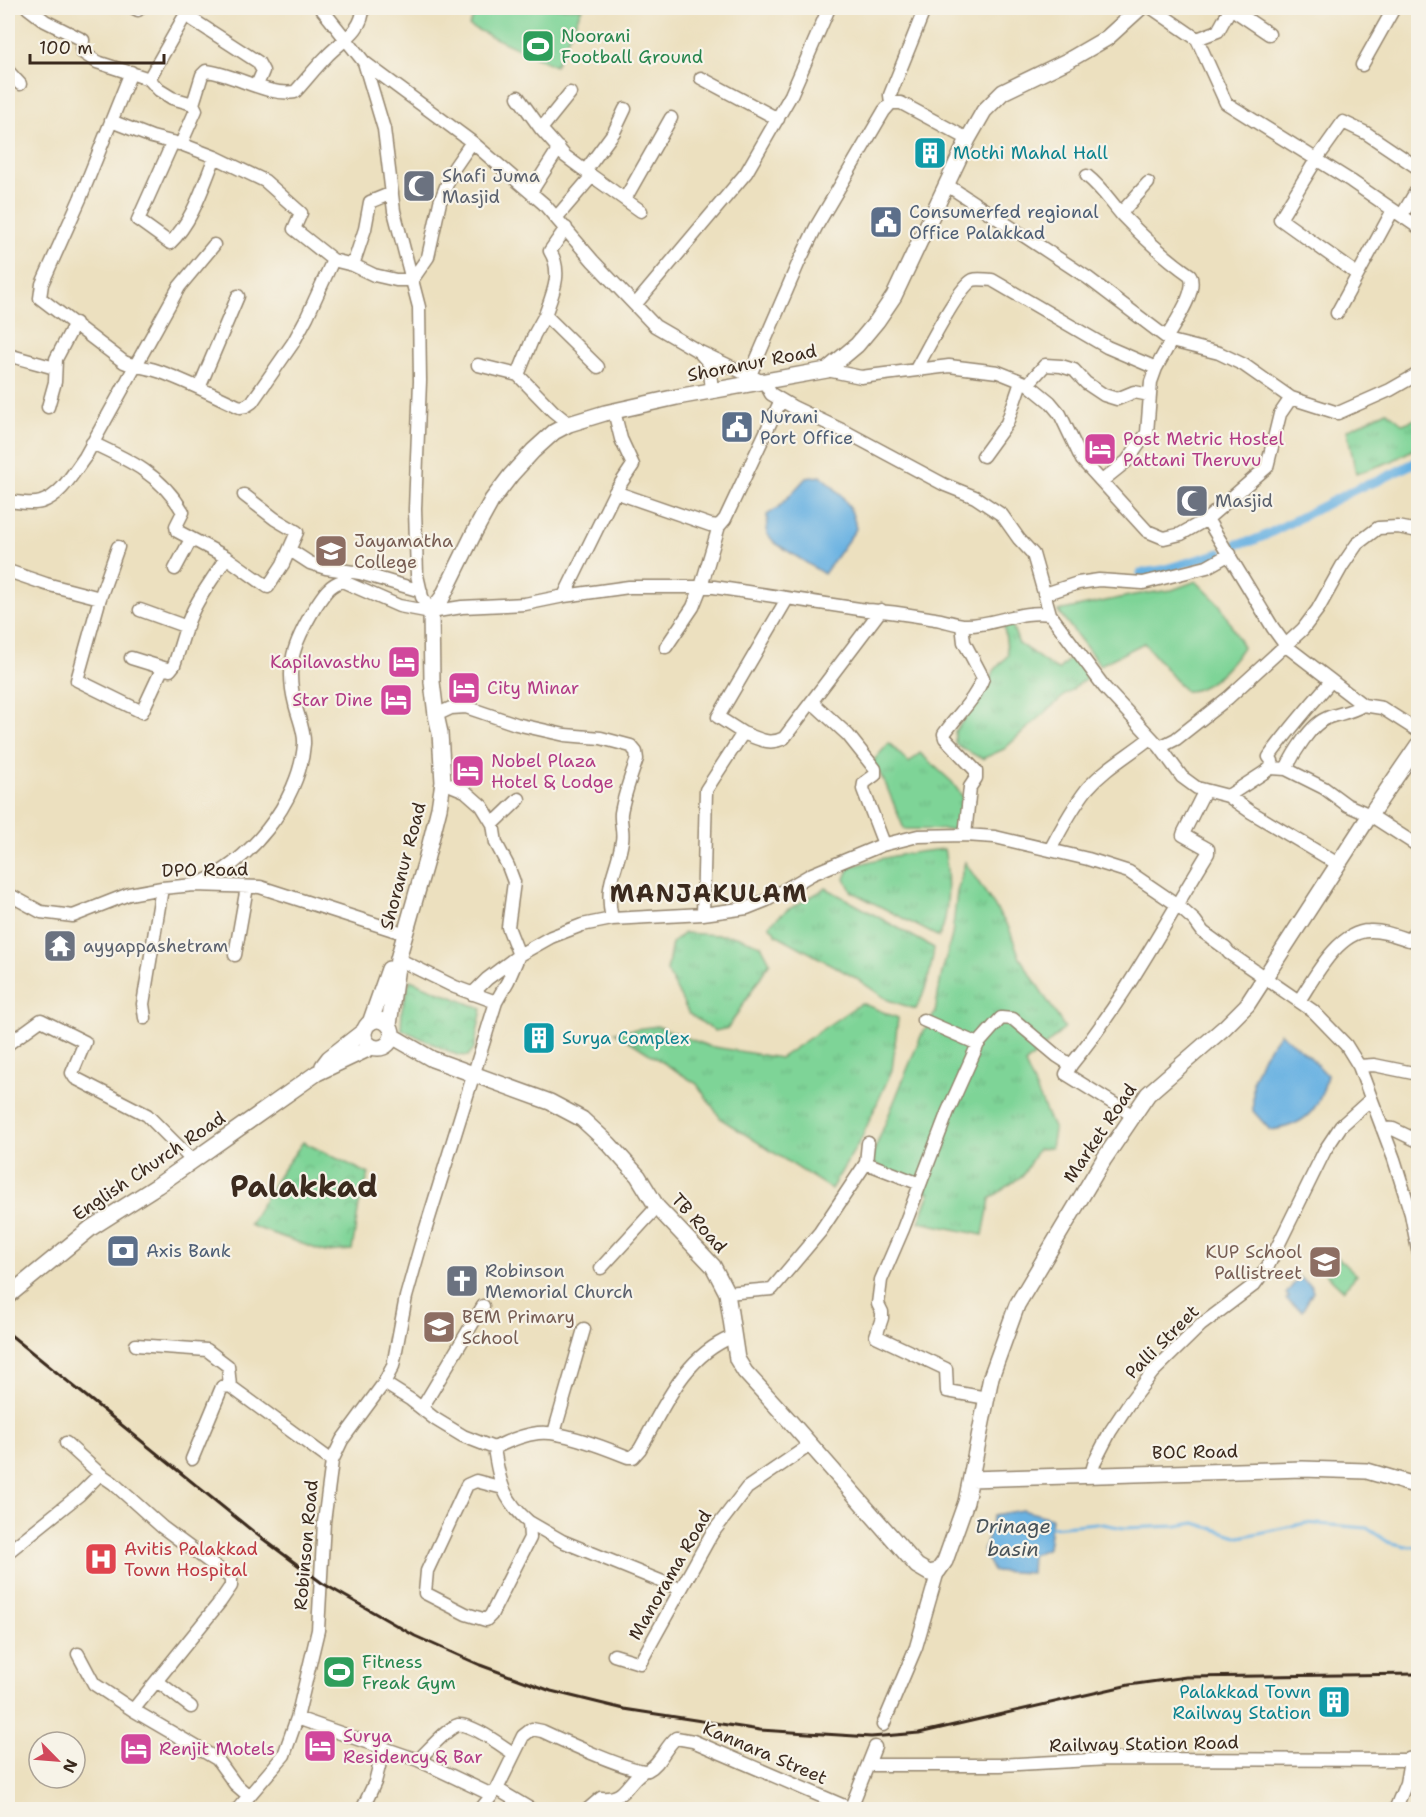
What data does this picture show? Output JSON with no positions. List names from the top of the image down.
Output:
{
  "streets": {
    "main road": [
      "Shoranur Road",
      "Market Road",
      "English Church Road",
      "TB Road",
      "BOC Road"
    ],
    "street": [
      "DPO Road",
      "Palli Street",
      "Robinson Road",
      "Manorama Road",
      "Railway Station Road",
      "Kannara Street"
    ]
  },
  "crossings": [
    ["Shoranur Road", "DPO Road"],
    ["Shoranur Road", "English Church Road"],
    ["Shoranur Road", "TB Road"],
    ["Market Road", "TB Road"],
    ["Market Road", "BOC Road"],
    ["English Church Road", "TB Road"],
    ["TB Road", "Robinson Road"],
    ["TB Road", "Manorama Road"],
    ["Palli Street", "BOC Road"]
  ],
  "districts": ["MANJAKULAM", "Palakkad"],
  "water": ["Drinage basin"],
  "places": {
    "sports": ["Noorani Football Ground", "Fitness Freak Gym"],
    "building": ["Mothi Mahal Hall", "Surya Complex", "Palakkad Town Railway Station"],
    "mosque": ["Shafi Juma Masjid", "Masjid"],
    "public building": ["Consumerfed regional Office Palakkad", "Nurani Port Office"],
    "hotel": [
      "Post Metric Hostel Pattani Theruvu",
      "Kapilavasthu",
      "City Minar",
      "Star Dine",
      "Nobel Plaza Hotel & Lodge",
      "Surya Residency & Bar",
      "Renjit Motels"
    ],
    "school or university": ["Jayamatha College", "KUP School Pallistreet", "BEM Primary School"],
    "temple": ["ayyappashetram"],
    "bank": ["Axis Bank"],
    "church": ["Robinson Memorial Church"],
    "hospital": ["Avitis Palakkad Town Hospital"]
  },
  "scale_bar": "100 m",
  "north": "bottom right"
}
